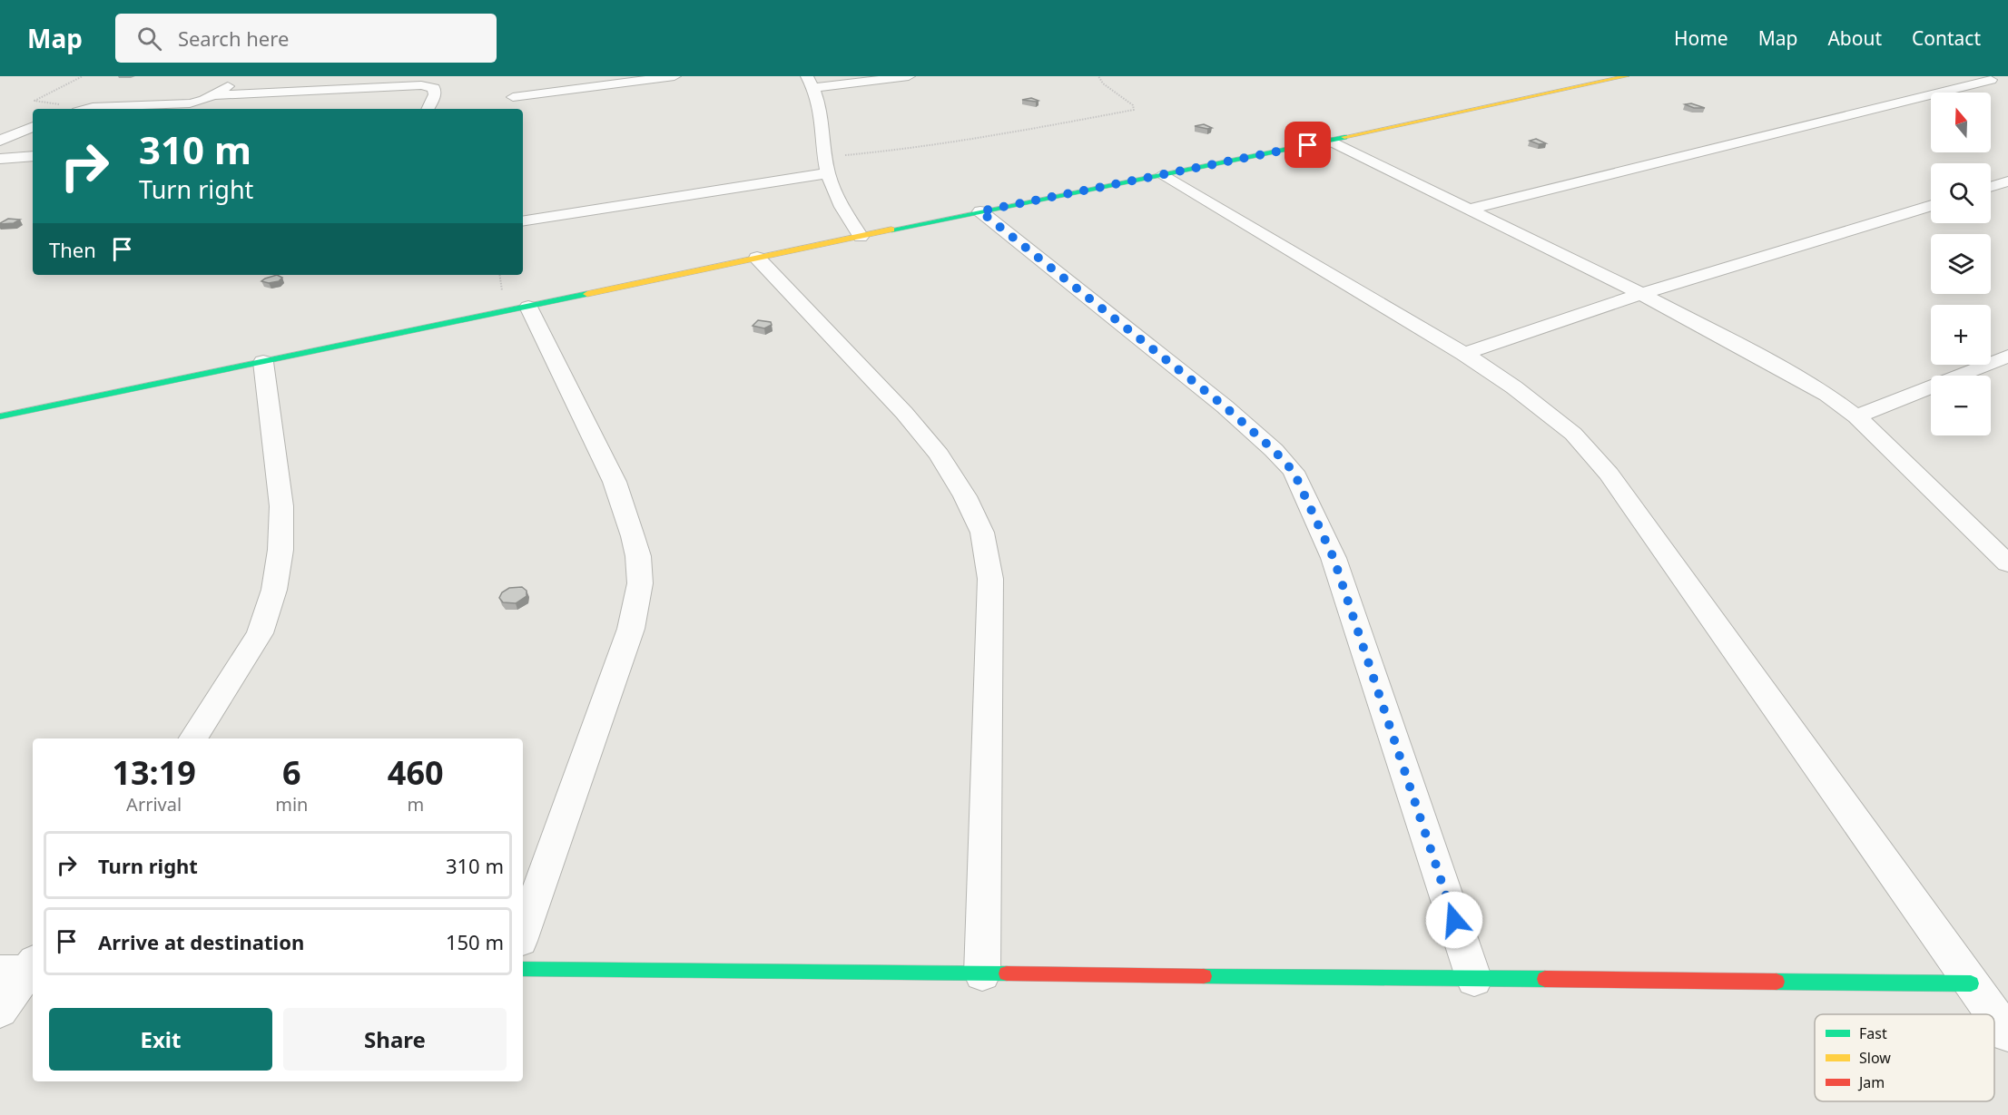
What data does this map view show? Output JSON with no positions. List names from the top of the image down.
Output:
{
  "legend": ["Fast", "Slow", "Jam"],
  "north": "top",
  "page": {
    "header": "Map",
    "search": "Search here",
    "nav": [
      "Home",
      "Map",
      "About",
      "Contact"
    ],
    "map_buttons": ["+", "−"],
    "turn": ["310 m", "Turn right"],
    "then": "Then",
    "eta": [
      "13:19",
      "Arrival",
      "6",
      "min",
      "460",
      "m"
    ],
    "list": [
      {
        "name": "Turn right",
        "value": "310 m"
      },
      {
        "name": "Arrive at destination",
        "value": "150 m"
      }
    ],
    "buttons": ["Exit", "Share"]
  }
}
